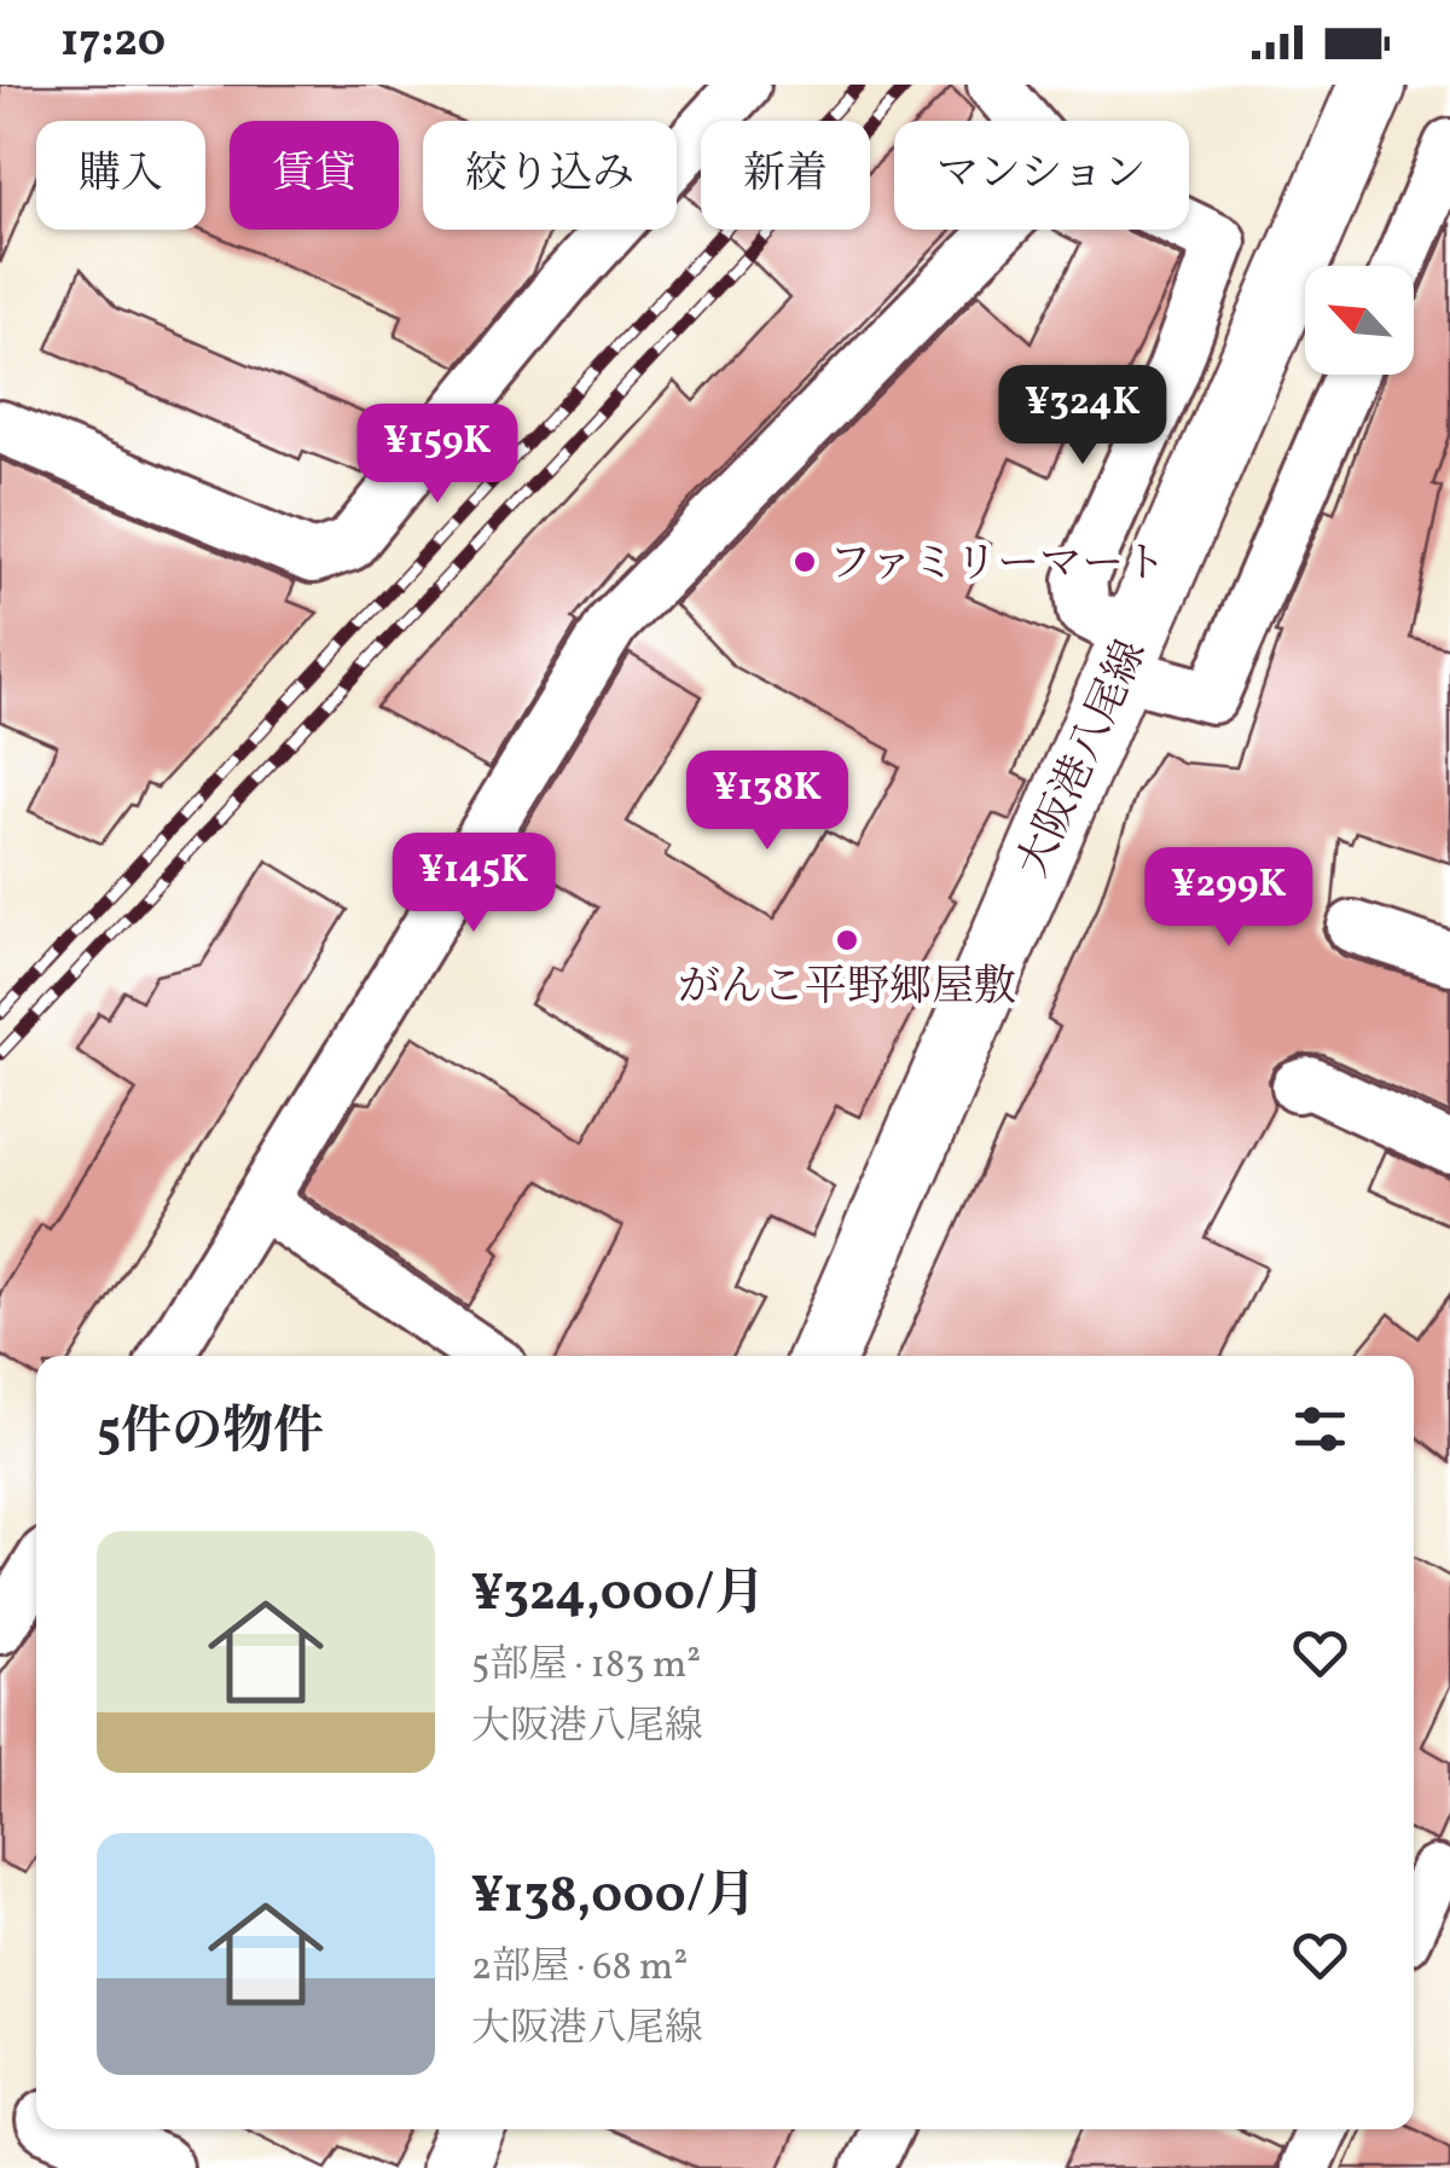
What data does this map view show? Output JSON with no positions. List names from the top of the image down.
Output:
{
  "streets": {
    "main road": ["大阪港八尾線"]
  },
  "places": ["ファミリーマート", "がんこ平野郷屋敷"],
  "north": "top left",
  "page": {
    "status": "17:20",
    "chip": [
      "購入",
      "賃貸",
      "絞り込み",
      "新着",
      "マンション"
    ],
    "price": [
      "¥324K",
      "¥159K",
      "¥138K",
      "¥145K",
      "¥299K"
    ],
    "heading": "5件の物件",
    "list": [
      {
        "name": "¥324,000/月",
        "note": "5部屋 · 183 m² · 大阪港八尾線"
      },
      {
        "name": "¥138,000/月",
        "note": "2部屋 · 68 m² · 大阪港八尾線"
      }
    ]
  }
}
